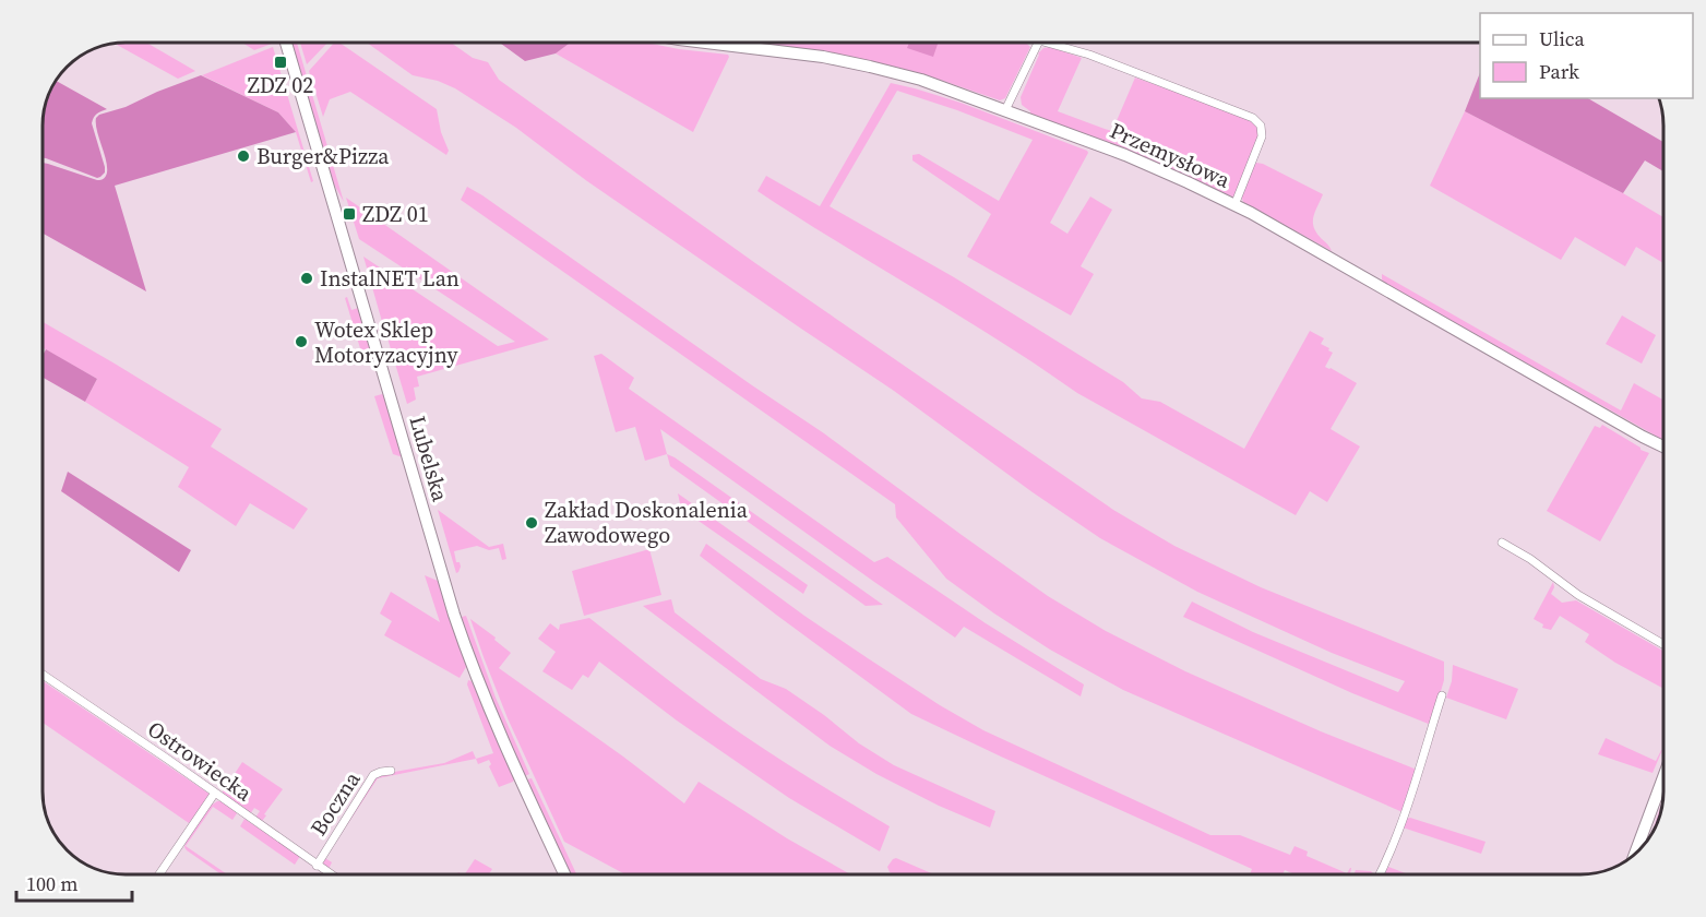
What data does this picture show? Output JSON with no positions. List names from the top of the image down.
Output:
{
  "streets": {
    "main road": ["Przemysłowa", "Lubelska"],
    "street": ["Ostrowiecka", "Boczna"]
  },
  "crossings": [
    ["Ostrowiecka", "Boczna"]
  ],
  "places": {
    "transit": ["ZDZ 02", "ZDZ 01"],
    "other": [
      "Burger&Pizza",
      "InstalNET Lan",
      "Wotex Sklep Motoryzacyjny",
      "Zakład Doskonalenia Zawodowego"
    ]
  },
  "legend": ["Ulica", "Park"],
  "scale_bar": "100 m"
}
